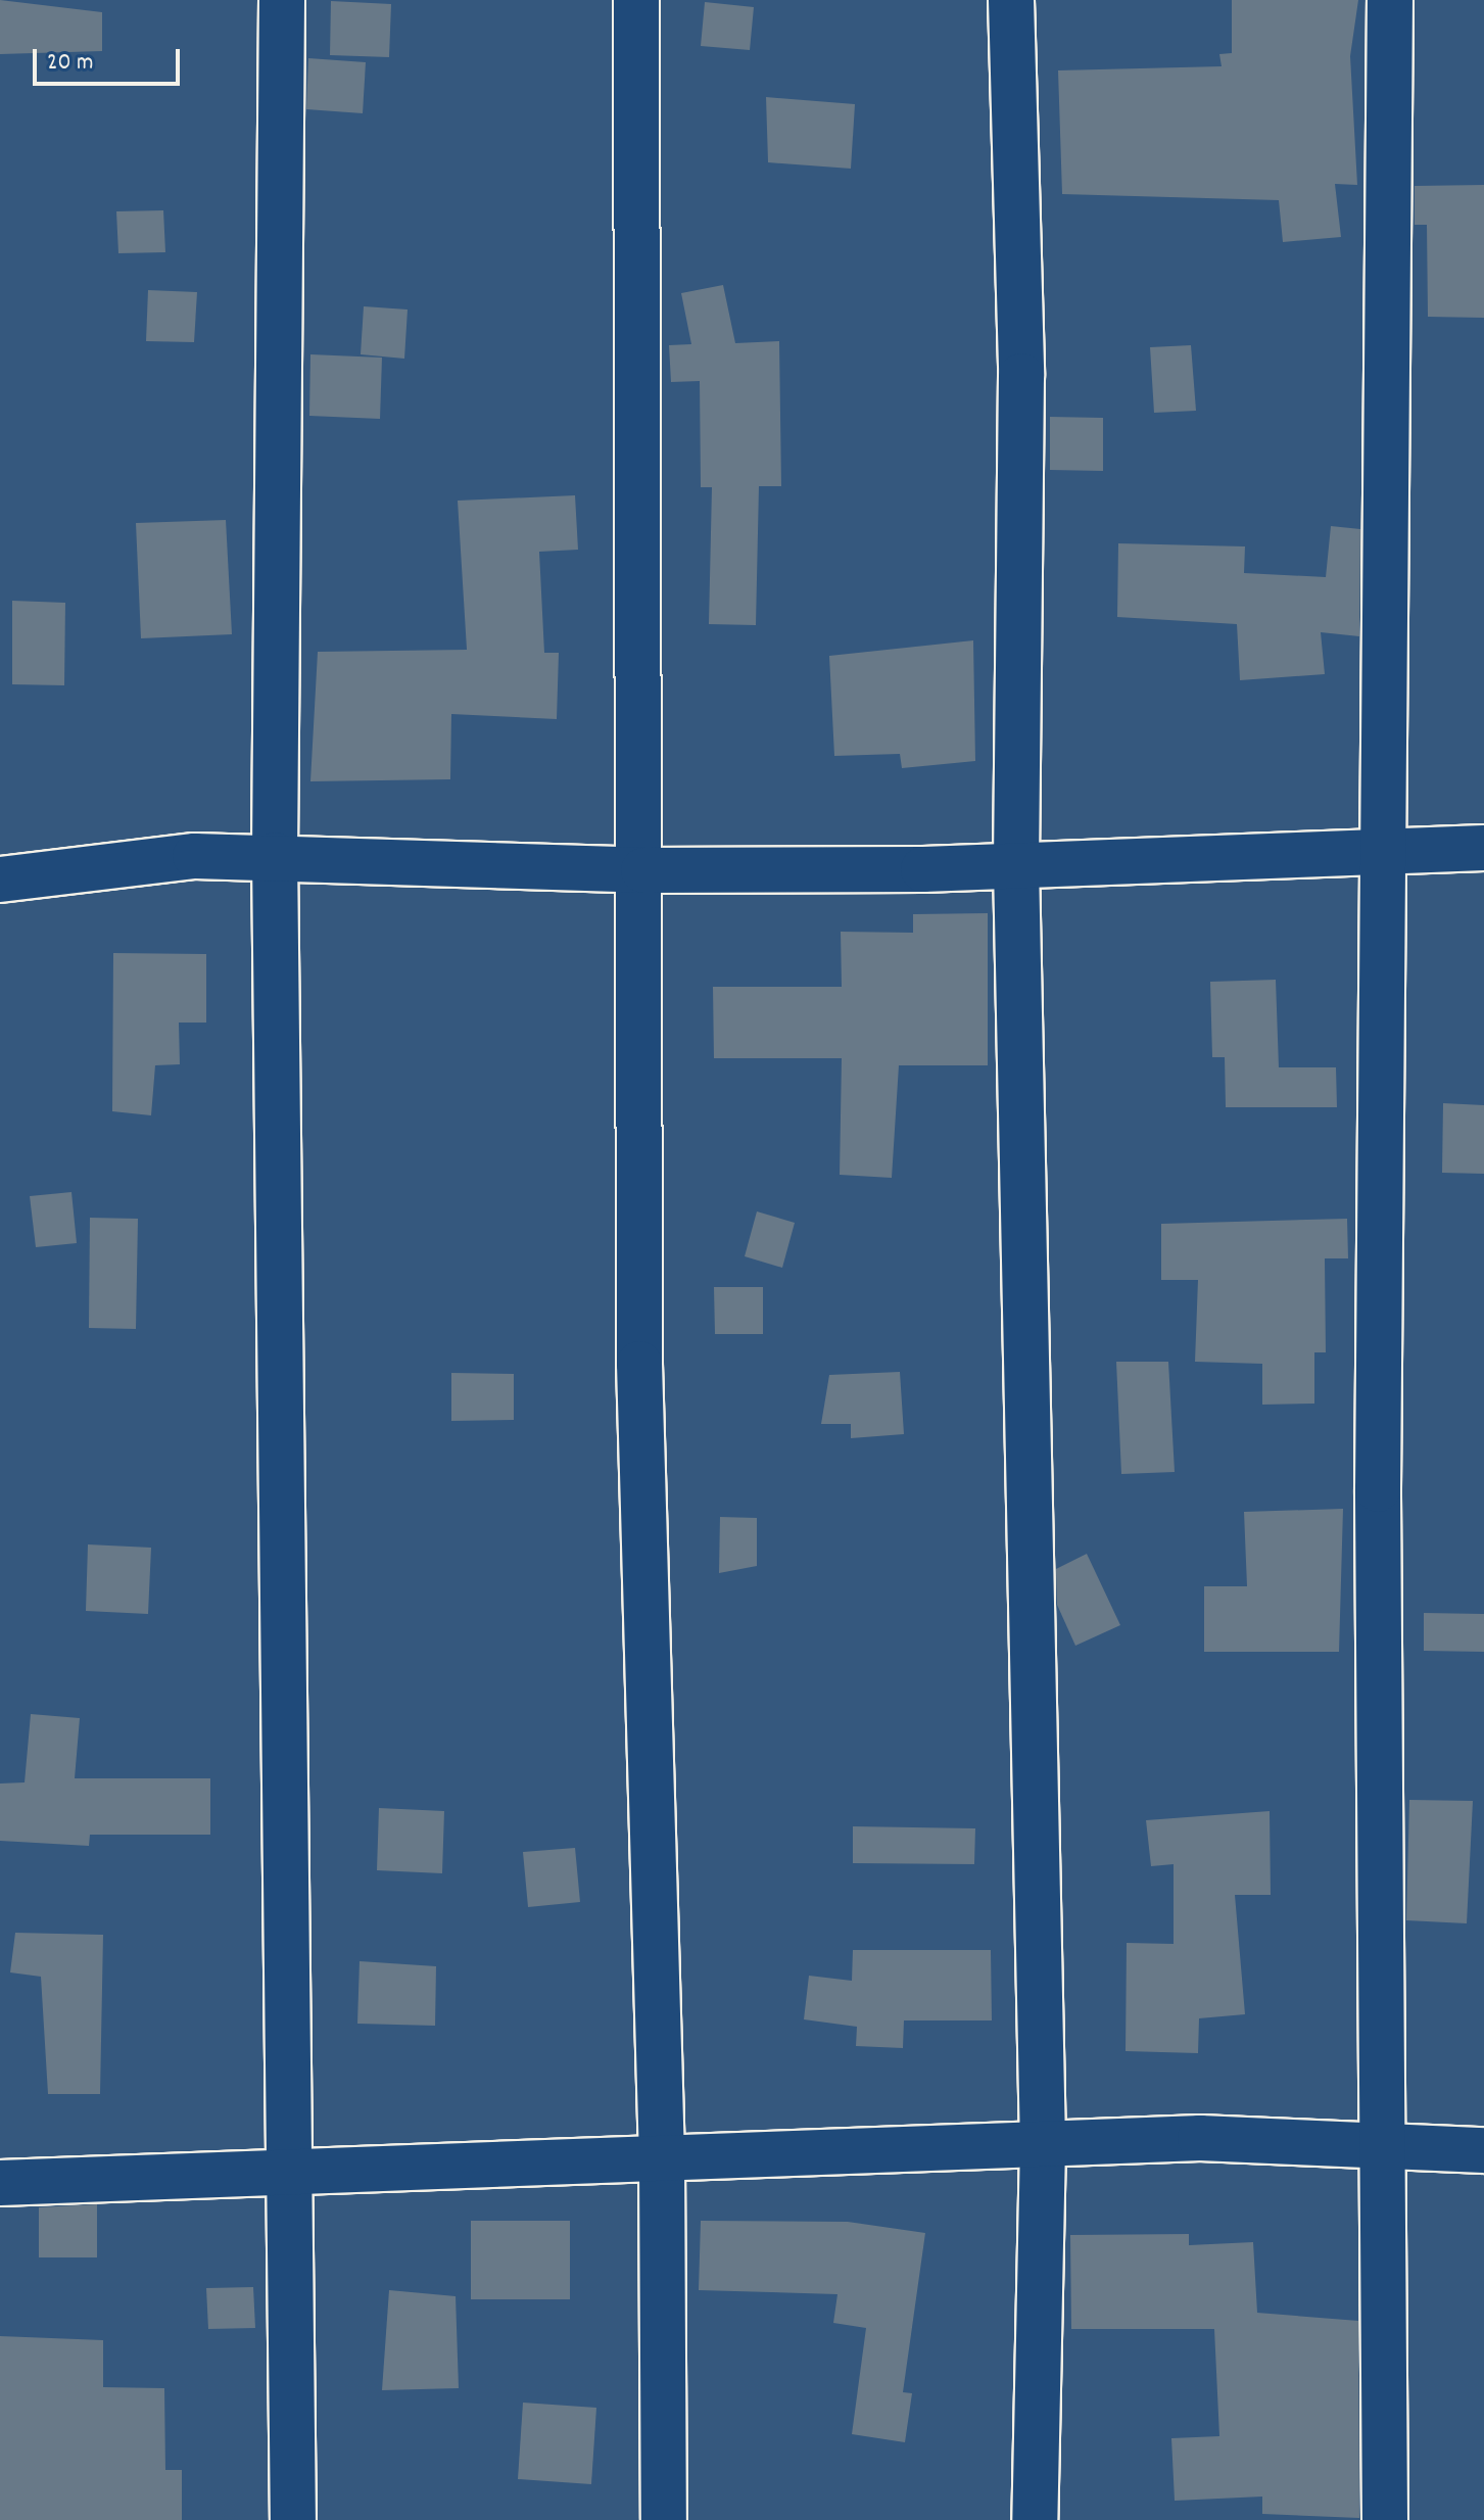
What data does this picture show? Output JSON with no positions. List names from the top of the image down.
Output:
{
  "scale_bar": "20 m"
}
